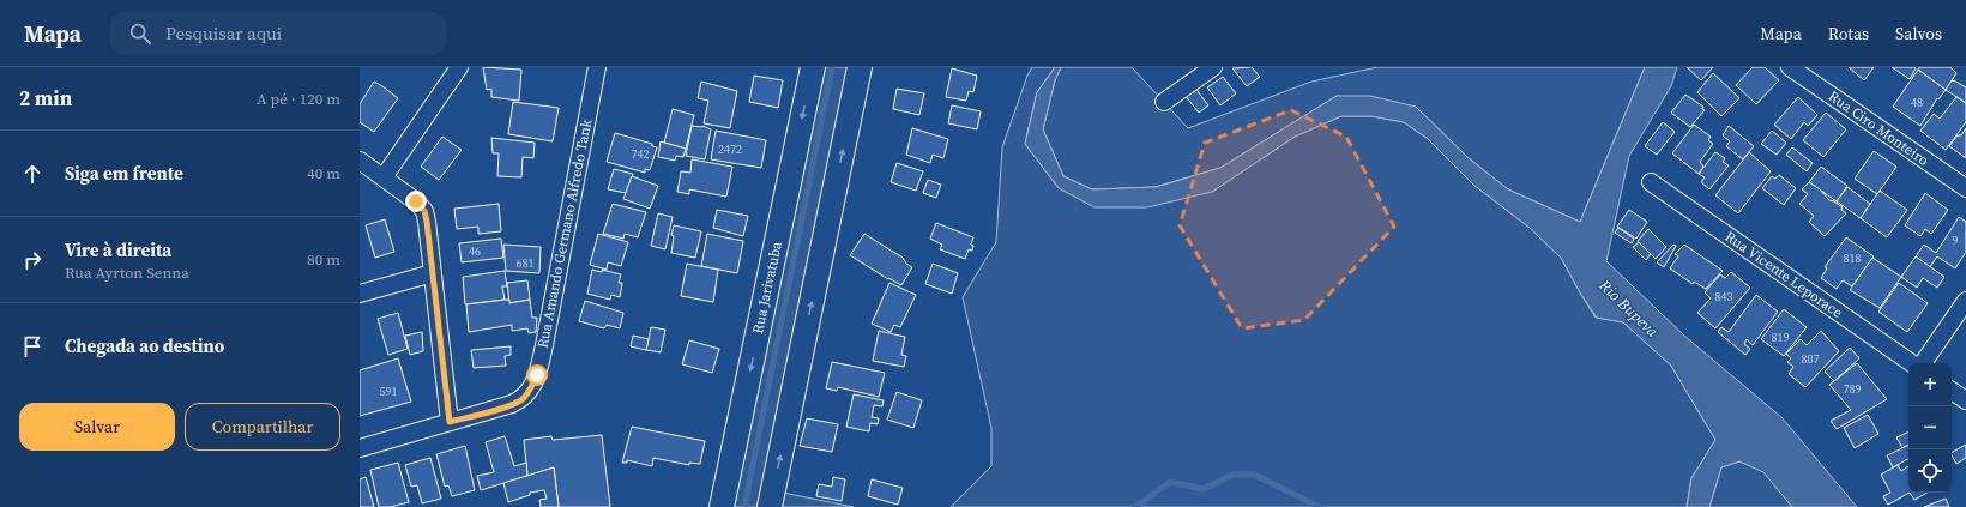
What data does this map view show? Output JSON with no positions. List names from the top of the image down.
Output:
{
  "streets": {
    "street": [
      "Rua Ciro Monteiro",
      "Rua Amando Germano Alfredo Tank",
      "Rua Vicente Leporace",
      "Rua Jarivatuba"
    ]
  },
  "water": ["Rio Bupeva"],
  "house_numbers": [
    "48",
    "2472",
    "742",
    "9",
    "46",
    "818",
    "681",
    "843",
    "819",
    "807",
    "789",
    "591"
  ],
  "page": {
    "header": "Mapa",
    "search": "Pesquisar aqui",
    "nav": ["Mapa", "Rotas", "Salvos"],
    "heading": ["2 min", "A pé · 120 m"],
    "list": [
      ["Siga em frente", "40 m"],
      ["Vire à direita", "Rua Ayrton Senna", "80 m"],
      "Chegada ao destino"
    ],
    "map_buttons": ["+", "−"],
    "buttons": ["Salvar", "Compartilhar"]
  }
}
